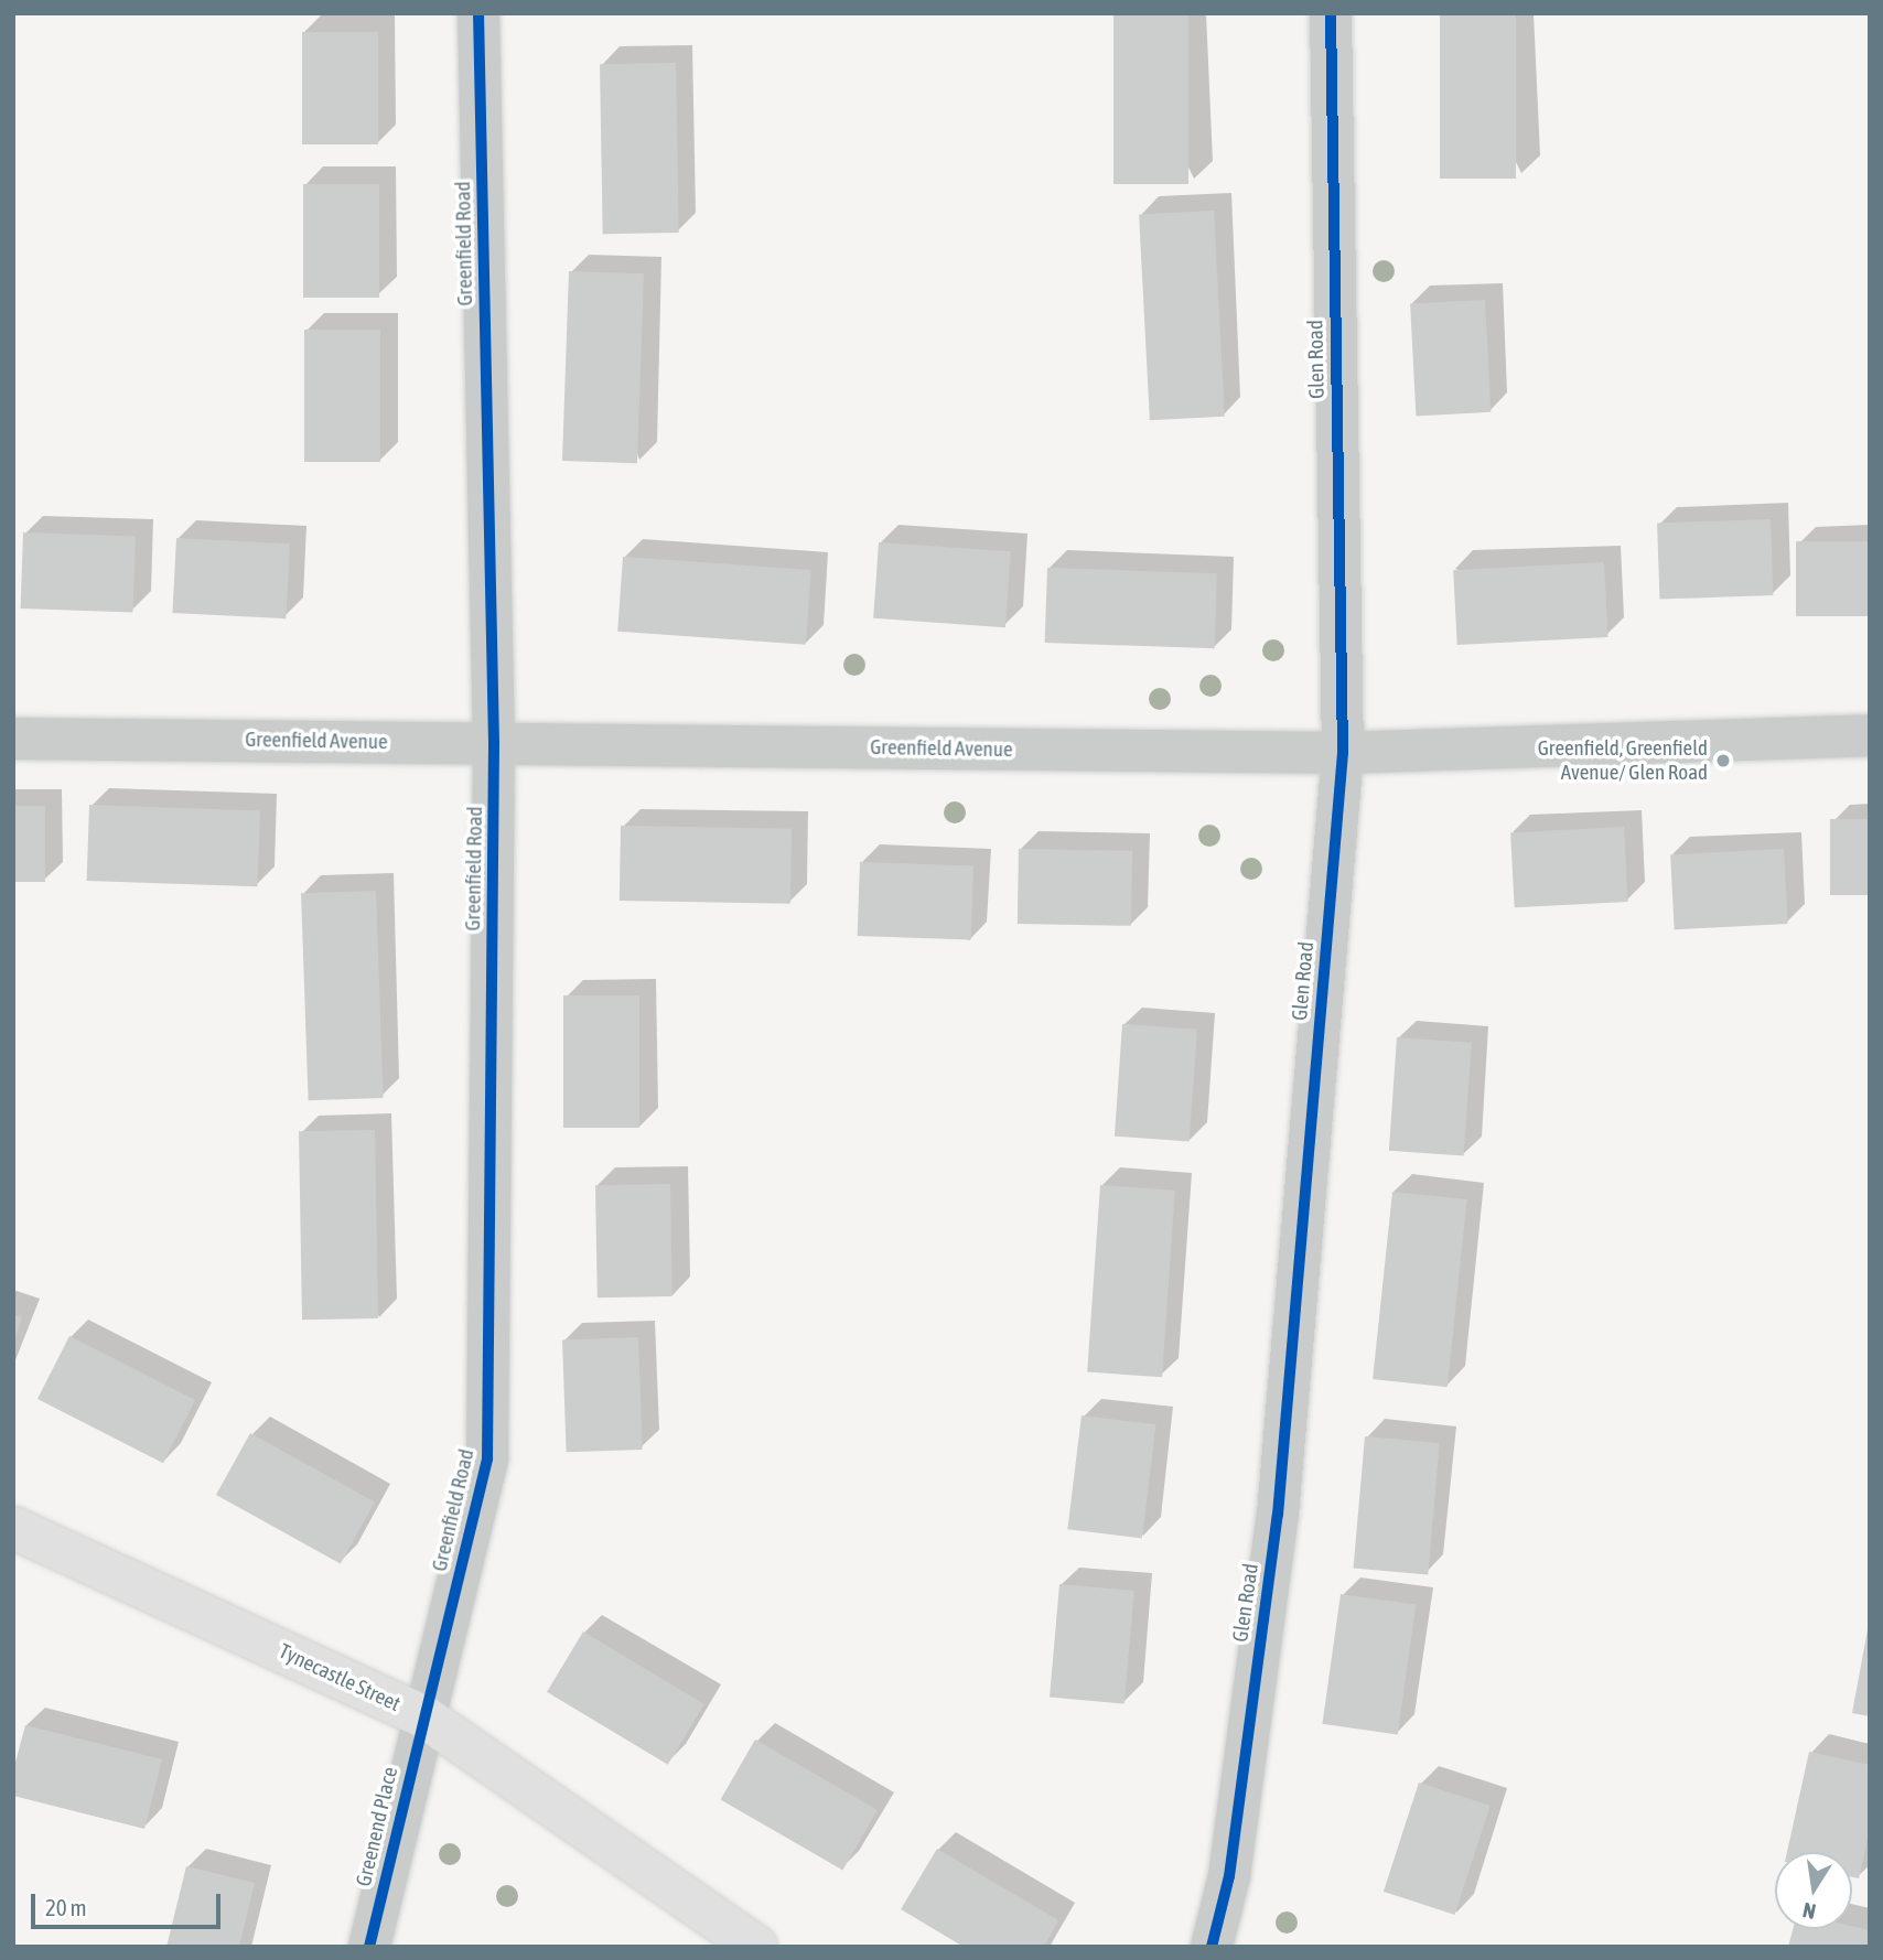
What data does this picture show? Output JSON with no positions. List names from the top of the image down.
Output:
{
  "streets": {
    "street": [
      "Greenfield Road",
      "Glen Road",
      "Greenfield Avenue",
      "Tynecastle Street",
      "Greenend Place"
    ]
  },
  "crossings": [
    ["Greenfield Road", "Greenfield Avenue"],
    ["Greenfield Road", "Tynecastle Street"],
    ["Greenfield Road", "Greenend Place"],
    ["Glen Road", "Greenfield Avenue"],
    ["Tynecastle Street", "Greenend Place"]
  ],
  "places": ["Greenfield, Greenfield Avenue/ Glen Road"],
  "scale_bar": "20 m",
  "north": "bottom"
}
